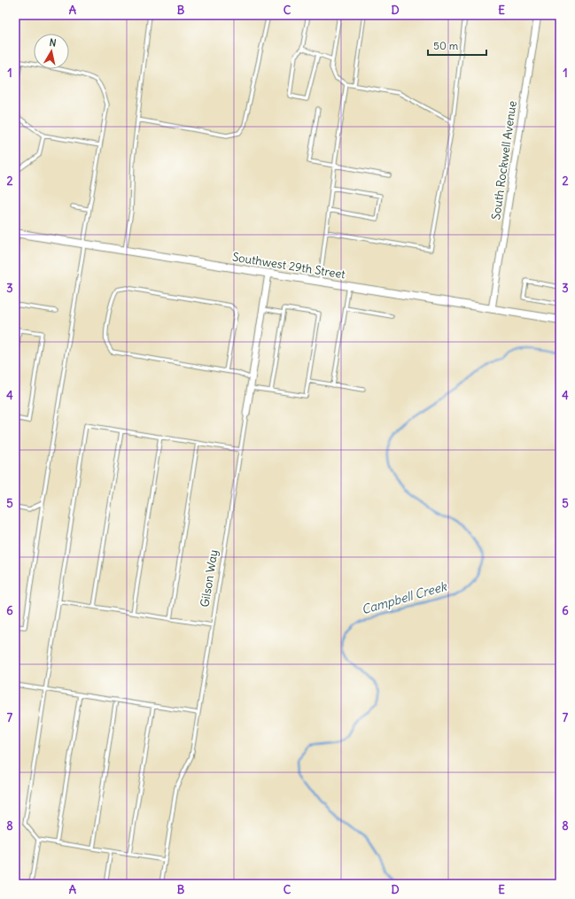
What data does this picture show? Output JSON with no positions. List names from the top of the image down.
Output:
{
  "streets": {
    "street": ["South Rockwell Avenue", "Southwest 29th Street", "Gilson Way"]
  },
  "crossings": [
    ["South Rockwell Avenue", "Southwest 29th Street"],
    ["Southwest 29th Street", "Gilson Way"]
  ],
  "water": ["Campbell Creek"],
  "scale_bar": "50 m",
  "north": "top",
  "grid": {
    "columns": [
      "A",
      "B",
      "C",
      "D",
      "E"
    ],
    "rows": [
      "1",
      "2",
      "3",
      "4",
      "5",
      "6",
      "7",
      "8"
    ]
  }
}
